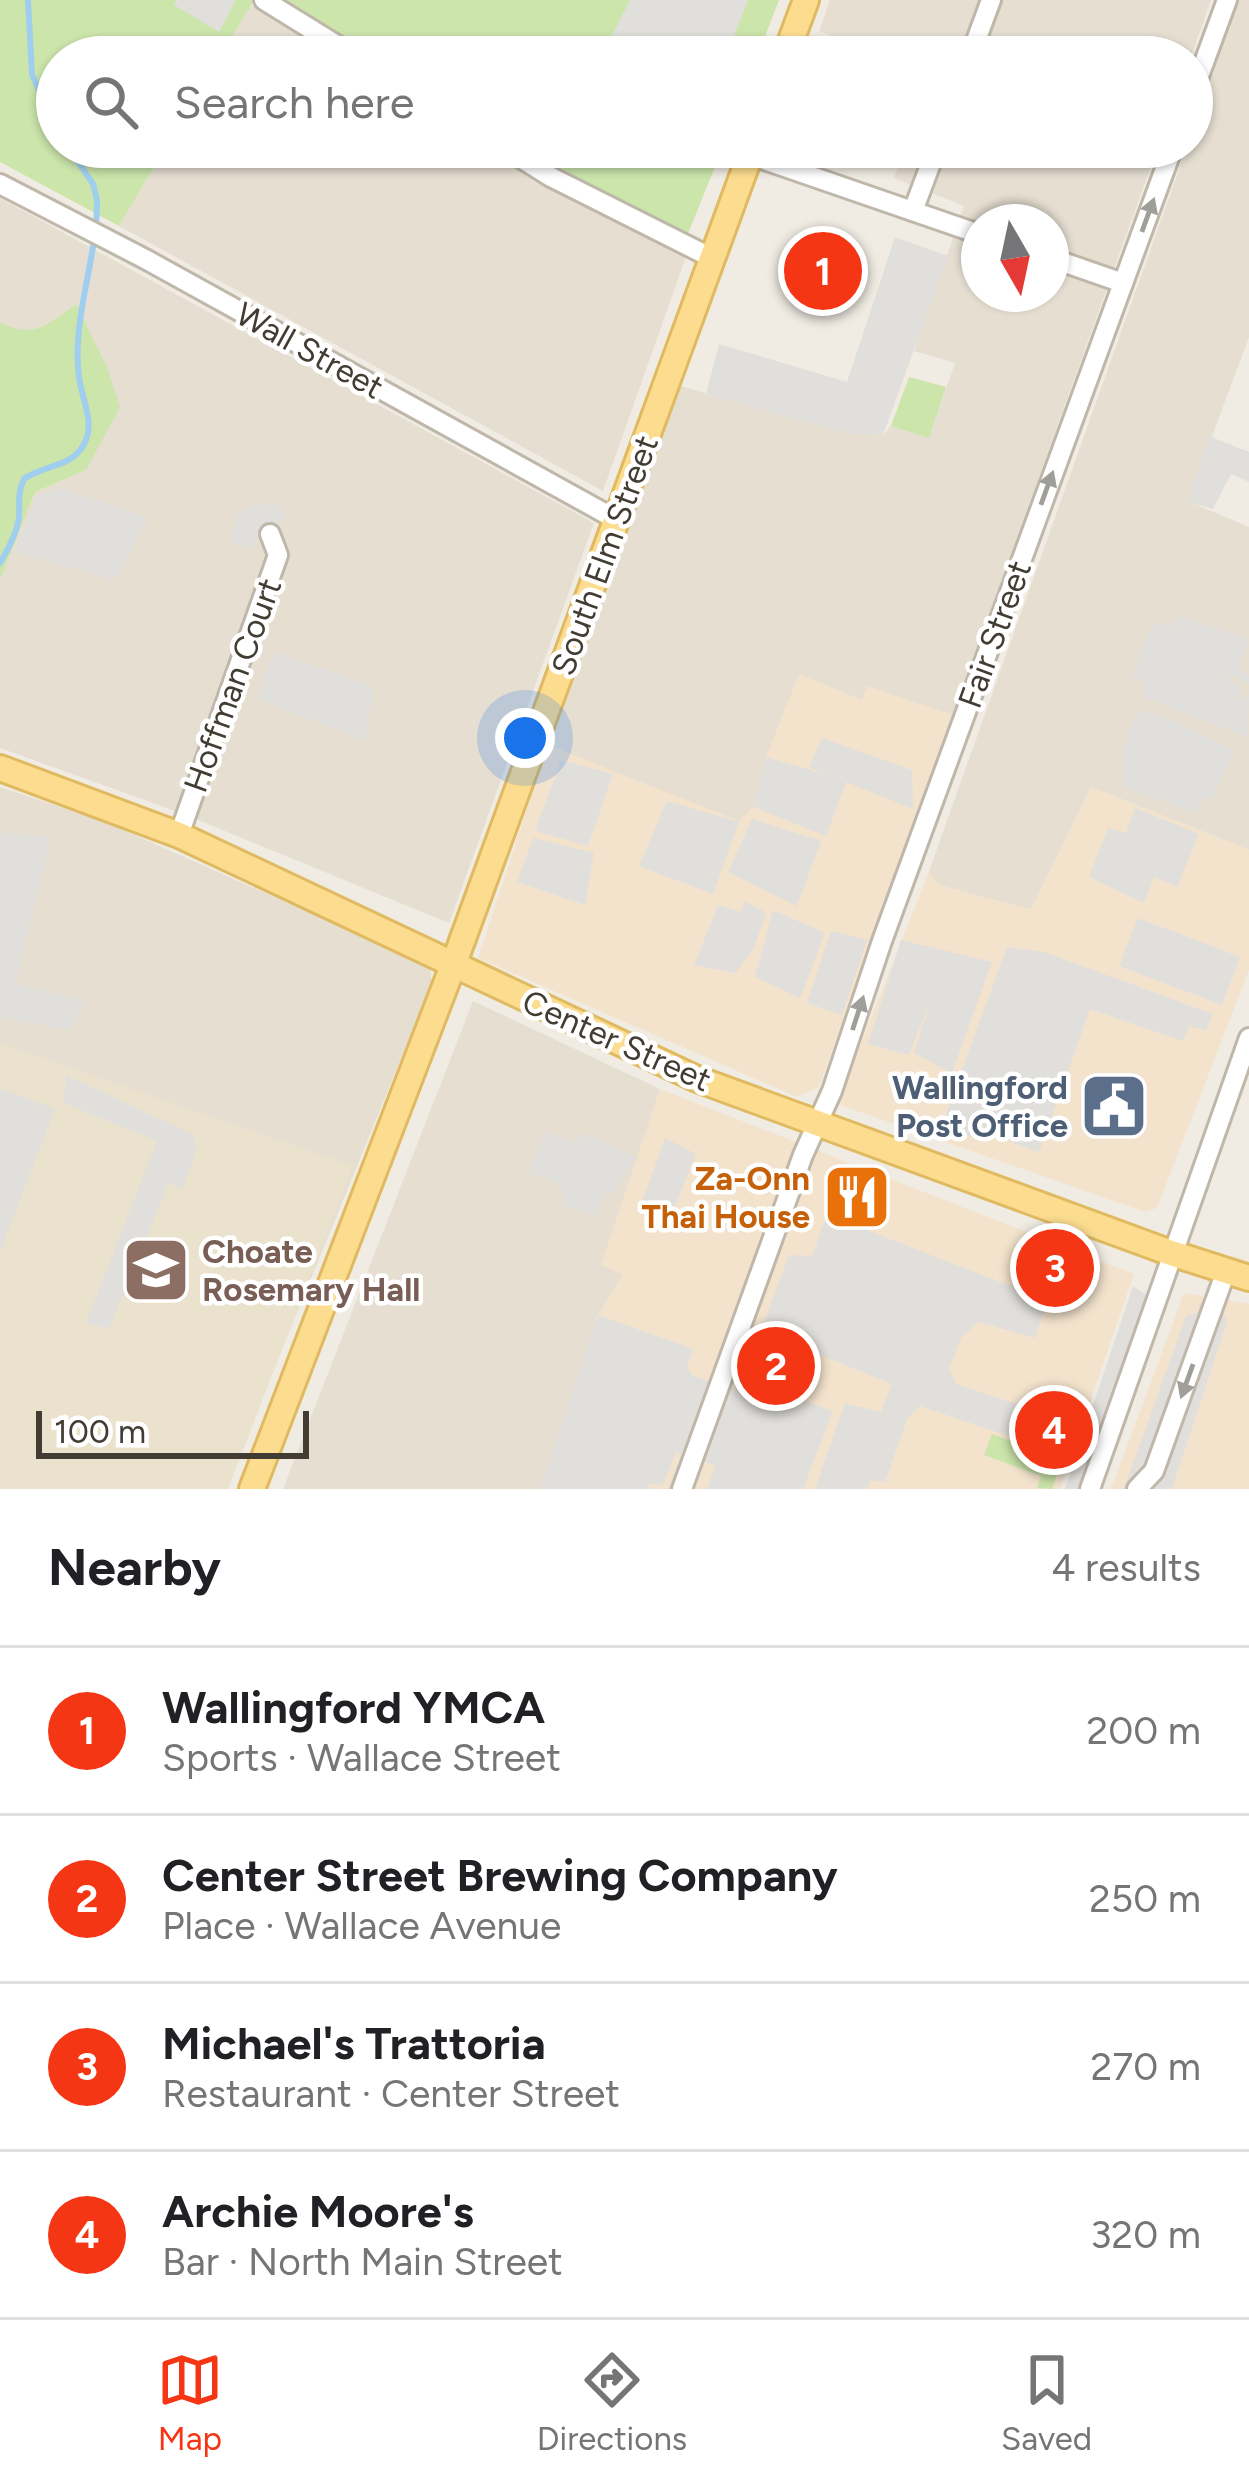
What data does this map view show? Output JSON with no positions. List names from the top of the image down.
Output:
{
  "streets": {
    "main road": ["South Elm Street", "Center Street"],
    "street": ["Wall Street", "Fair Street", "Hoffman Court"]
  },
  "crossings": [
    ["Wall Street", "South Elm Street"],
    ["South Elm Street", "Center Street"],
    ["Fair Street", "Center Street"],
    ["Hoffman Court", "Center Street"]
  ],
  "one_way": ["Fair Street"],
  "places": {
    "public building": ["Wallingford Post Office"],
    "restaurant": ["Za-Onn Thai House"],
    "school or university": ["Choate Rosemary Hall"]
  },
  "scale_bar": "100 m",
  "north": "bottom",
  "page": {
    "search": "Search here",
    "pins": [
      "1",
      "3",
      "2",
      "4"
    ],
    "scale": "100 m",
    "heading": ["Nearby", "4 results"],
    "list": [
      {
        "mark": "1",
        "name": "Wallingford YMCA",
        "note": "Sports · Wallace Street",
        "value": "200 m"
      },
      {
        "mark": "2",
        "name": "Center Street Brewing Company",
        "note": "Place · Wallace Avenue",
        "value": "250 m"
      },
      {
        "mark": "3",
        "name": "Michael's Trattoria",
        "note": "Restaurant · Center Street",
        "value": "270 m"
      },
      {
        "mark": "4",
        "name": "Archie Moore's",
        "note": "Bar · North Main Street",
        "value": "320 m"
      }
    ],
    "nav": ["Map", "Directions", "Saved"]
  }
}
